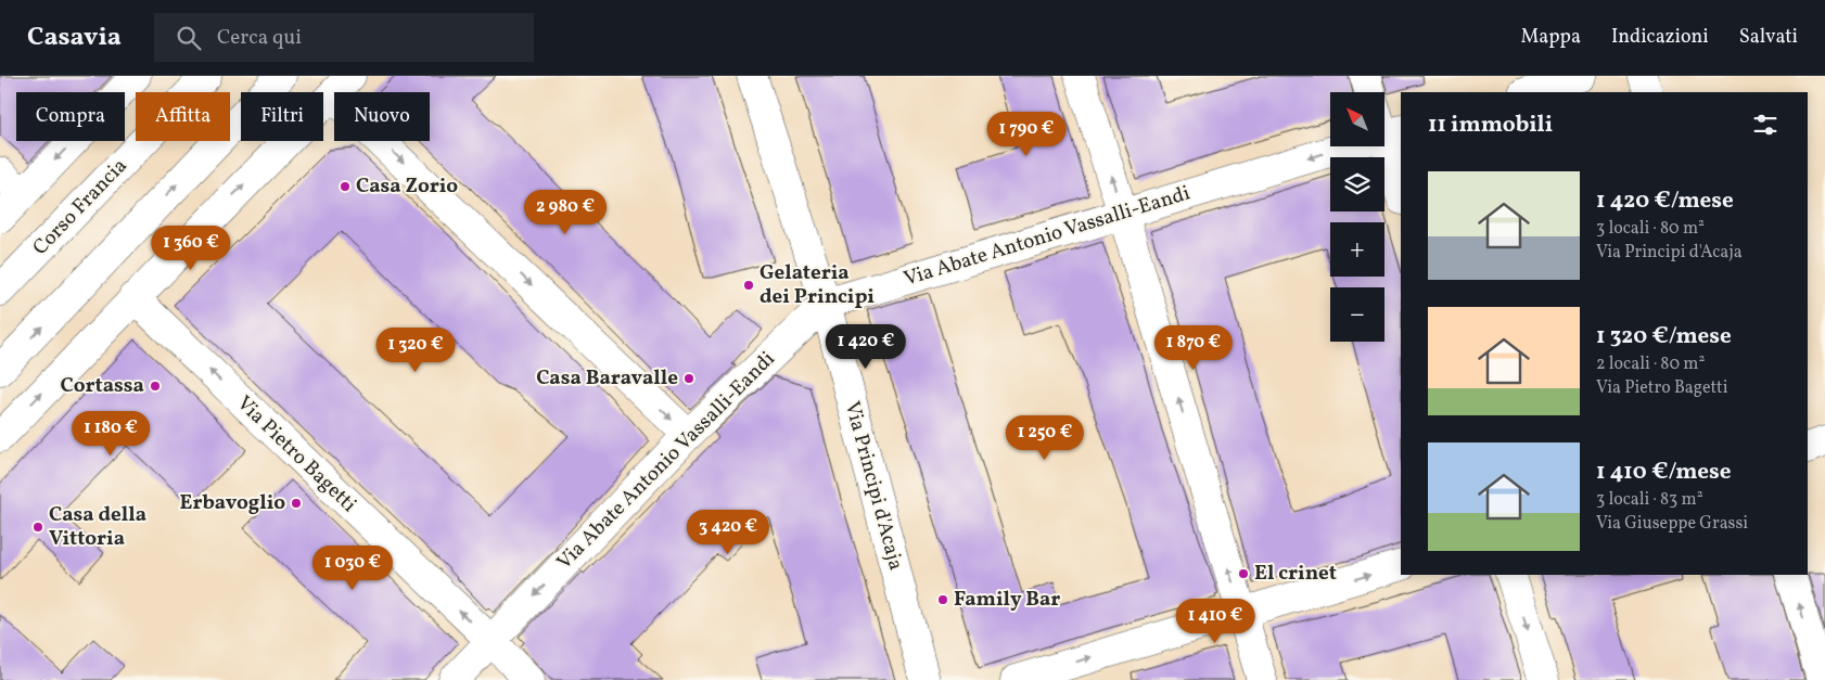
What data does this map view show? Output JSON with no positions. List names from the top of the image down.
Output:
{
  "streets": {
    "street": [
      "Corso Francia",
      "Via Abate Antonio Vassalli-Eandi",
      "Via Pietro Bagetti",
      "Via Principi d'Acaja"
    ]
  },
  "crossings": [
    ["Via Abate Antonio Vassalli-Eandi", "Via Pietro Bagetti"],
    ["Via Abate Antonio Vassalli-Eandi", "Via Principi d'Acaja"]
  ],
  "one_way": ["Via Abate Antonio Vassalli-Eandi", "Via Pietro Bagetti"],
  "places": [
    "Casa Zorio",
    "Gelateria dei Principi",
    "Casa Baravalle",
    "Cortassa",
    "Erbavoglio",
    "Casa della Vittoria",
    "El crinet",
    "Family Bar"
  ],
  "north": "top left",
  "page": {
    "header": "Casavia",
    "search": "Cerca qui",
    "nav": ["Mappa", "Indicazioni", "Salvati"],
    "map_buttons": ["+", "−"],
    "chip": [
      "Compra",
      "Affitta",
      "Filtri",
      "Nuovo"
    ],
    "heading": "11 immobili",
    "price": [
      "1 790 €",
      "2 980 €",
      "1 360 €",
      "1 420 €",
      "1 870 €",
      "1 320 €",
      "1 180 €",
      "1 250 €",
      "3 420 €",
      "1 030 €",
      "1 410 €"
    ],
    "list": [
      {
        "name": "1 420 €/mese",
        "note": "3 locali · 80 m² · Via Principi d'Acaja"
      },
      {
        "name": "1 320 €/mese",
        "note": "2 locali · 80 m² · Via Pietro Bagetti"
      },
      {
        "name": "1 410 €/mese",
        "note": "3 locali · 83 m² · Via Giuseppe Grassi"
      }
    ]
  }
}
